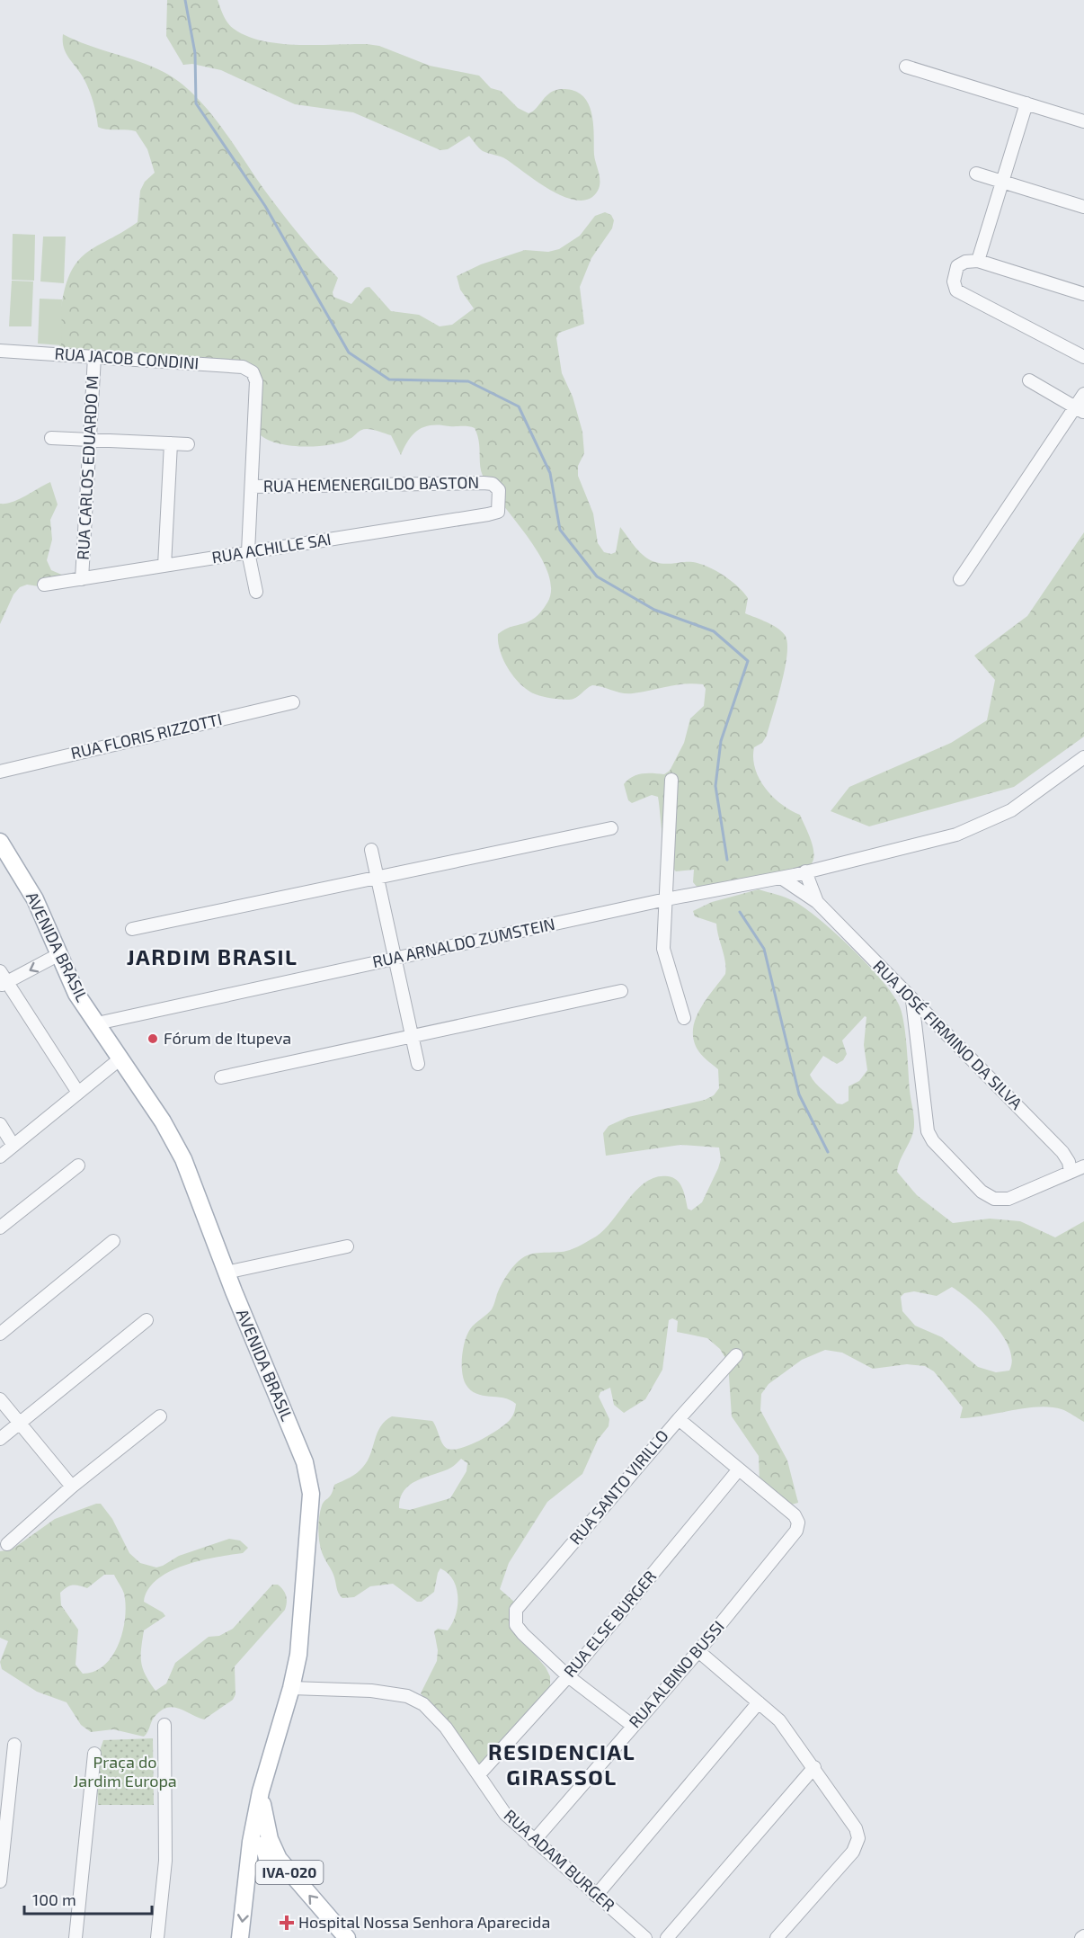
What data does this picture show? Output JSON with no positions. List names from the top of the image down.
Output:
{
  "streets": {
    "main road": ["AVENIDA BRASIL", "IVA-020"],
    "street": [
      "RUA JACOB CONDINI",
      "RUA CARLOS EDUARDO M",
      "RUA HEMENERGILDO BASTON",
      "RUA ACHILLE SAI",
      "RUA FLORIS RIZZOTTI",
      "RUA ARNALDO ZUMSTEIN",
      "RUA JOSÉ FIRMINO DA SILVA",
      "RUA SANTO VIRILLO",
      "RUA ELSE BURGER",
      "RUA ALBINO BUSSI",
      "RUA ADAM BURGER"
    ]
  },
  "crossings": [
    ["RUA JACOB CONDINI", "RUA CARLOS EDUARDO M"],
    ["RUA JACOB CONDINI", "RUA HEMENERGILDO BASTON"],
    ["RUA CARLOS EDUARDO M", "RUA ACHILLE SAI"],
    ["RUA HEMENERGILDO BASTON", "RUA ACHILLE SAI"],
    ["RUA ARNALDO ZUMSTEIN", "AVENIDA BRASIL"],
    ["RUA ARNALDO ZUMSTEIN", "RUA JOSÉ FIRMINO DA SILVA"],
    ["AVENIDA BRASIL", "RUA ADAM BURGER"],
    ["AVENIDA BRASIL", "IVA-020"],
    ["RUA SANTO VIRILLO", "RUA ELSE BURGER"],
    ["RUA ELSE BURGER", "RUA ALBINO BUSSI"],
    ["RUA ELSE BURGER", "RUA ADAM BURGER"],
    ["RUA ALBINO BUSSI", "RUA ADAM BURGER"]
  ],
  "districts": ["JARDIM BRASIL", "RESIDENCIAL GIRASSOL"],
  "parks": ["Praça do Jardim Europa"],
  "places": {
    "other": ["Fórum de Itupeva"],
    "health": ["Hospital Nossa Senhora Aparecida"]
  },
  "scale_bar": "100 m"
}
